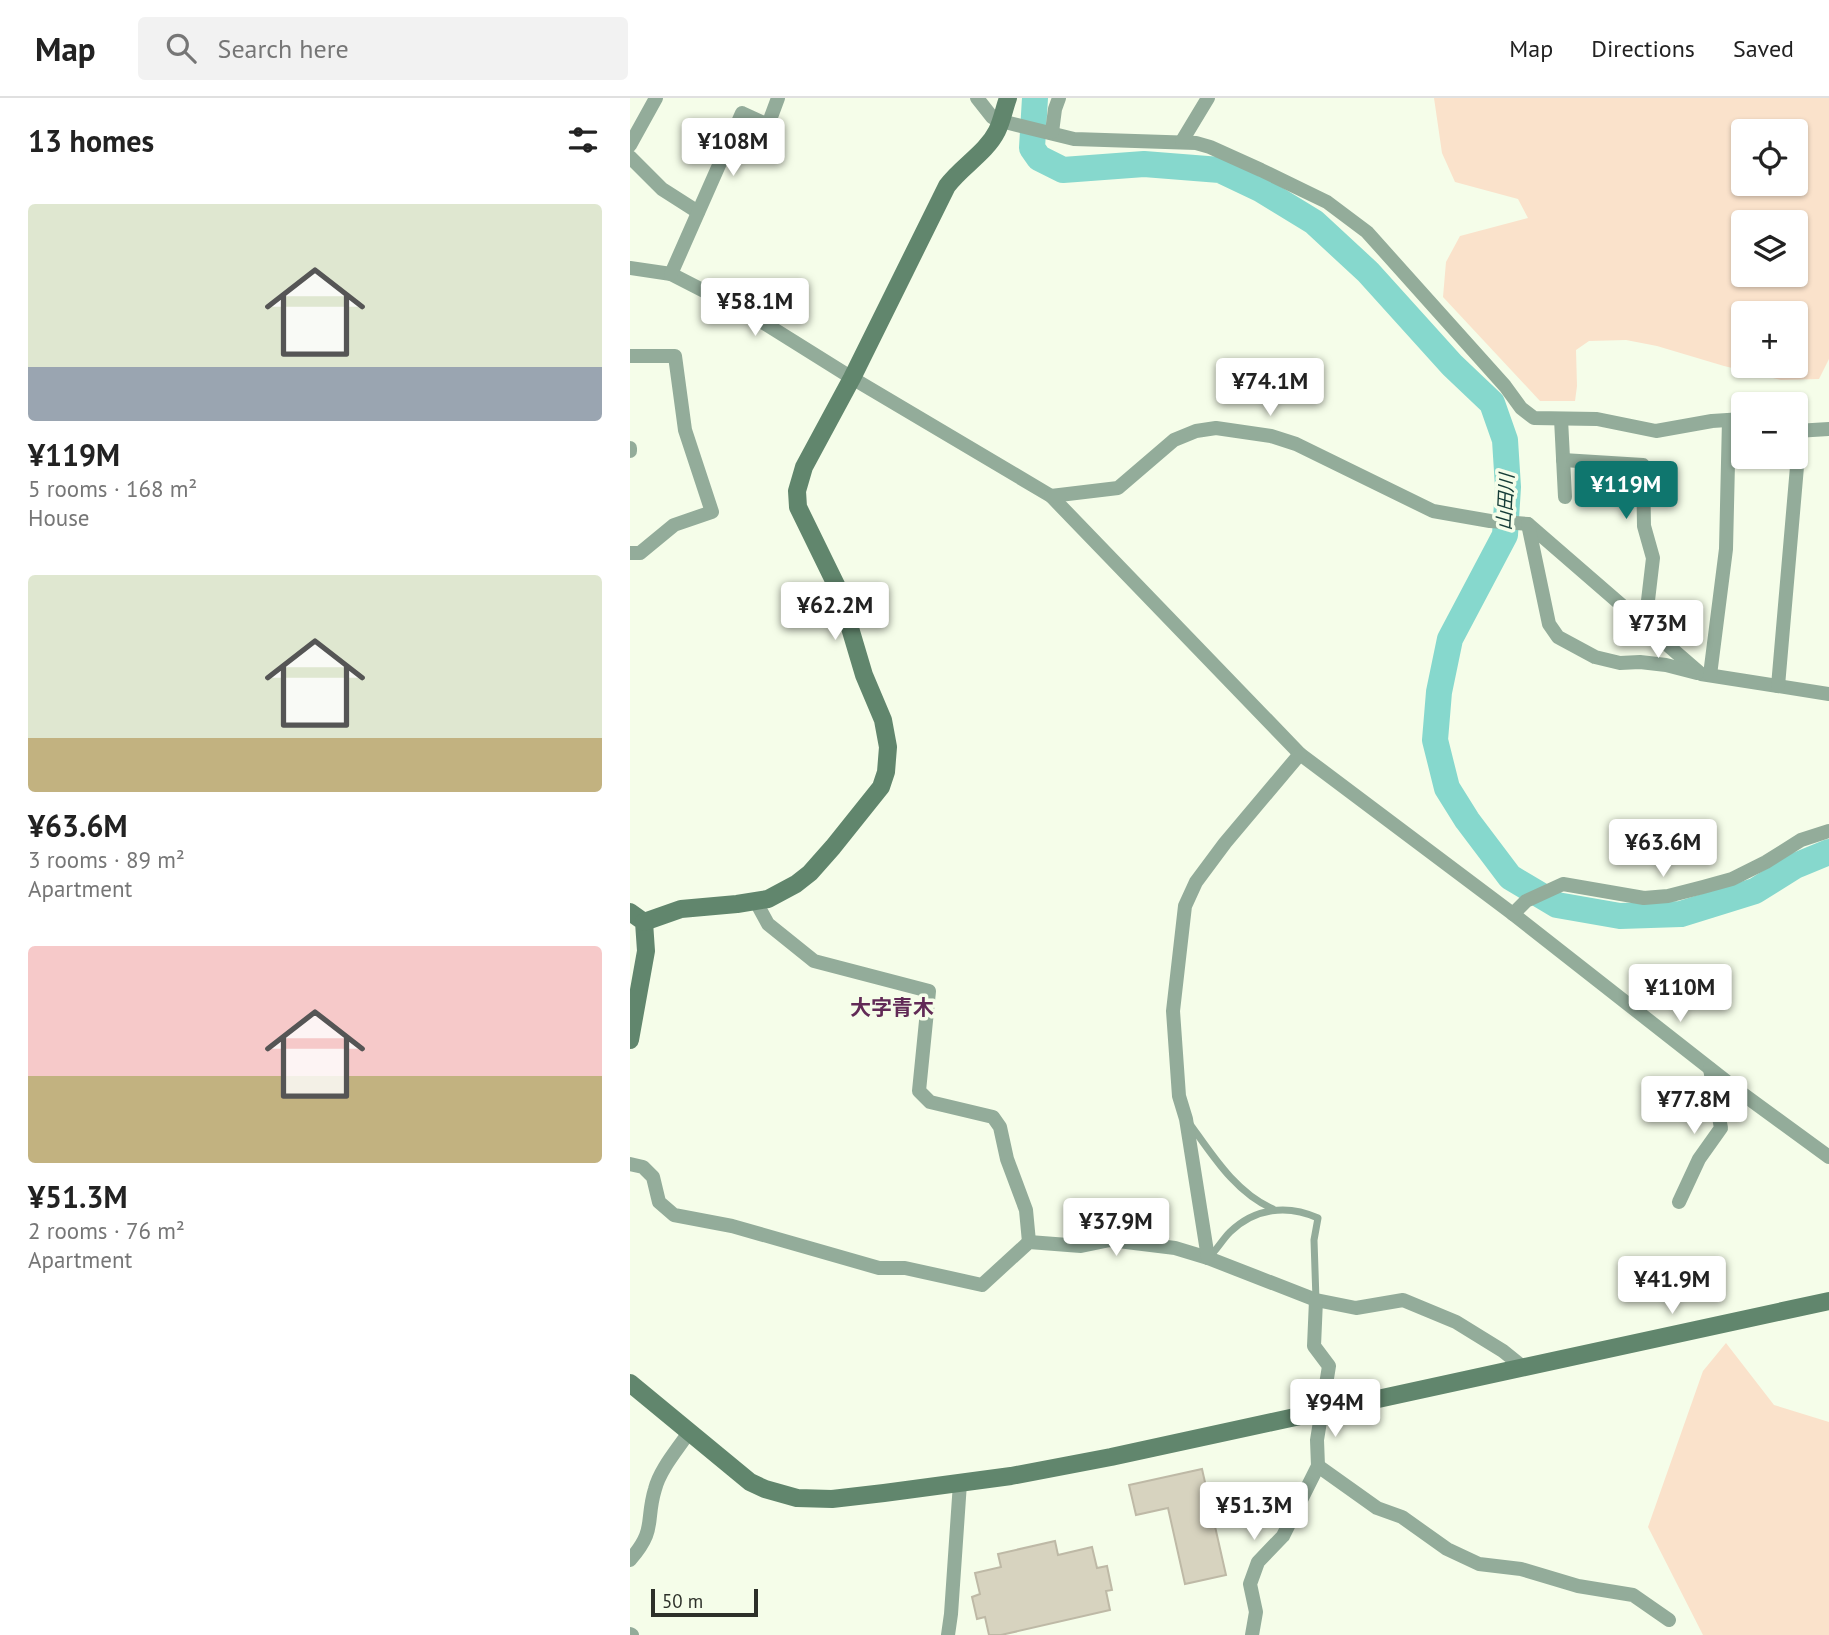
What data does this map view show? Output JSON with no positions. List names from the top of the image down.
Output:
{
  "districts": ["大字青木"],
  "water": ["山田川"],
  "scale_bar": "50 m",
  "page": {
    "header": "Map",
    "search": "Search here",
    "nav": ["Map", "Directions", "Saved"],
    "heading": "13 homes",
    "price": [
      "¥108M",
      "¥58.1M",
      "¥74.1M",
      "¥119M",
      "¥62.2M",
      "¥73M",
      "¥63.6M",
      "¥110M",
      "¥77.8M",
      "¥37.9M",
      "¥41.9M",
      "¥94M",
      "¥51.3M"
    ],
    "map_buttons": ["+", "−"],
    "list": [
      {
        "name": "¥119M",
        "note": "5 rooms · 168 m² · House"
      },
      {
        "name": "¥63.6M",
        "note": "3 rooms · 89 m² · Apartment"
      },
      {
        "name": "¥51.3M",
        "note": "2 rooms · 76 m² · Apartment"
      }
    ],
    "scale": "50 m"
  }
}
